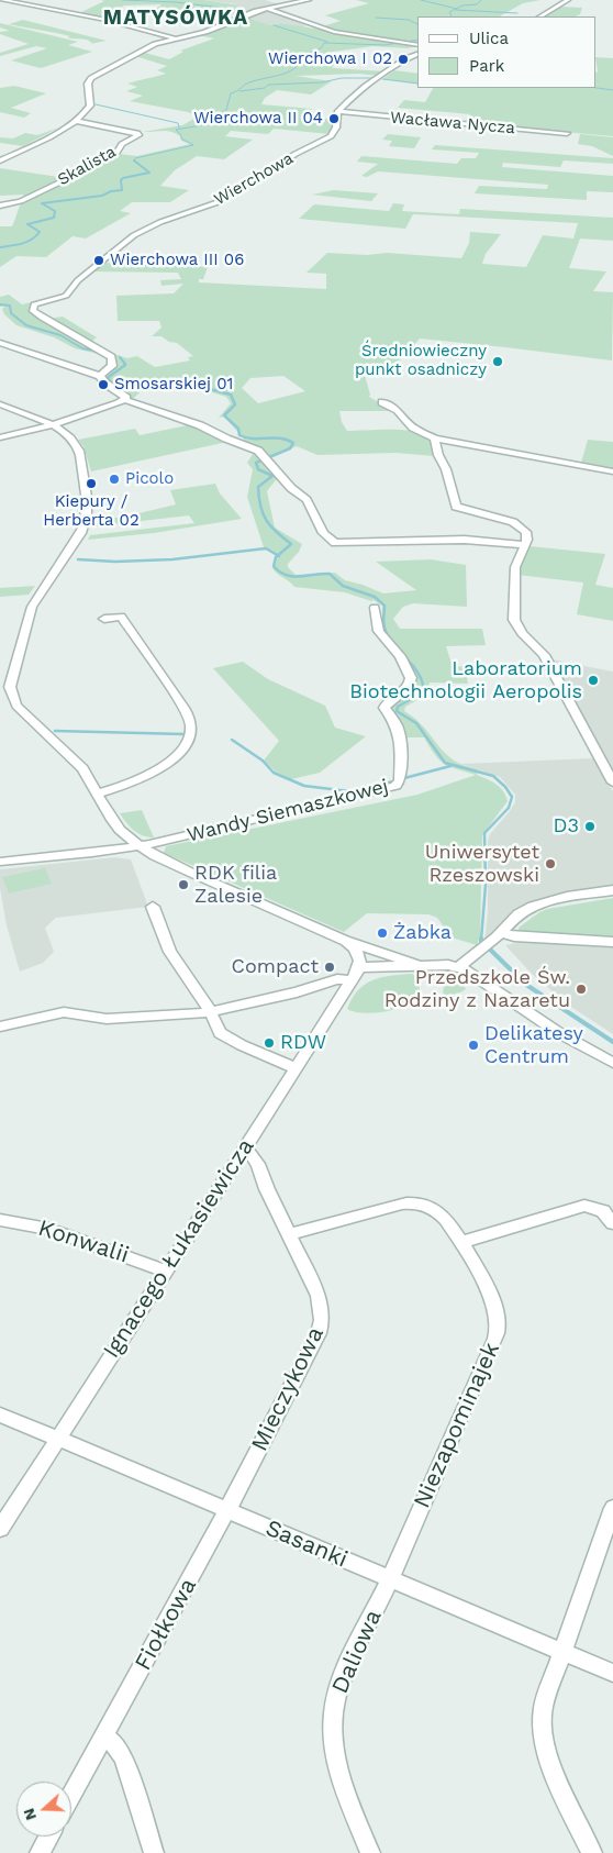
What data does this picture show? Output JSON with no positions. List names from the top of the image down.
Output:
{
  "streets": {
    "street": [
      "Wacława Nycza",
      "Skalista",
      "Wierchowa",
      "Wandy Siemaszkowej",
      "Konwalii",
      "Ignacego Łukasiewicza",
      "Mieczykowa",
      "Niezapominajek",
      "Sasanki",
      "Fiołkowa",
      "Daliowa"
    ]
  },
  "crossings": [
    ["Wacława Nycza", "Wierchowa"],
    ["Konwalii", "Ignacego Łukasiewicza"],
    ["Ignacego Łukasiewicza", "Mieczykowa"],
    ["Ignacego Łukasiewicza", "Sasanki"],
    ["Mieczykowa", "Sasanki"],
    ["Mieczykowa", "Fiołkowa"],
    ["Niezapominajek", "Sasanki"],
    ["Niezapominajek", "Daliowa"],
    ["Sasanki", "Fiołkowa"],
    ["Sasanki", "Daliowa"]
  ],
  "districts": ["MATYSÓWKA"],
  "places": [
    "Wierchowa I 02",
    "Wierchowa II 04",
    "Wierchowa III 06",
    "Średniowieczny punkt osadniczy",
    "Smosarskiej 01",
    "Picolo",
    "Kiepury / Herberta 02",
    "Laboratorium Biotechnologii Aeropolis",
    "D3",
    "Uniwersytet Rzeszowski",
    "RDK filia Zalesie",
    "Żabka",
    "Compact",
    "Przedszkole Św. Rodziny z Nazaretu",
    "RDW",
    "Delikatesy Centrum"
  ],
  "legend": ["Ulica", "Park"],
  "north": "left"
}
